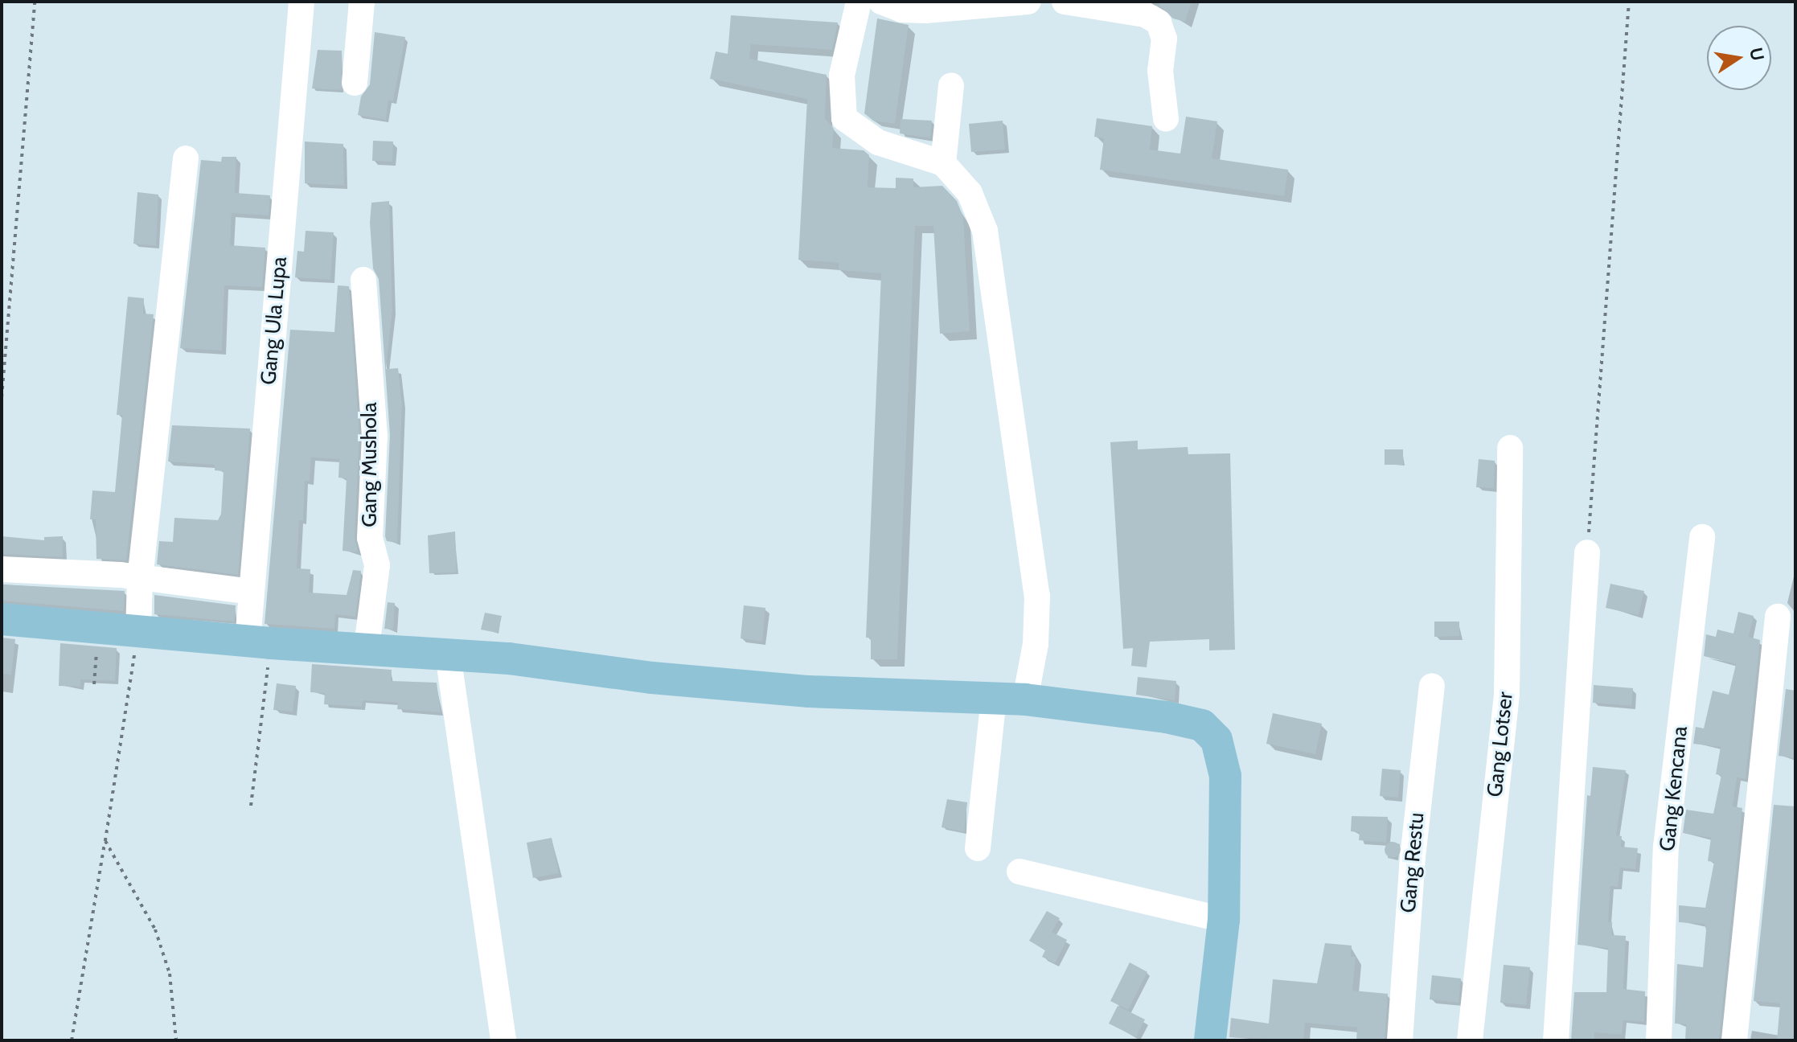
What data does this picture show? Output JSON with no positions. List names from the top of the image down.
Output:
{
  "streets": {
    "street": [
      "Gang Ula Lupa",
      "Gang Mushola",
      "Gang Lotser",
      "Gang Kencana",
      "Gang Restu"
    ]
  },
  "north": "right"
}
